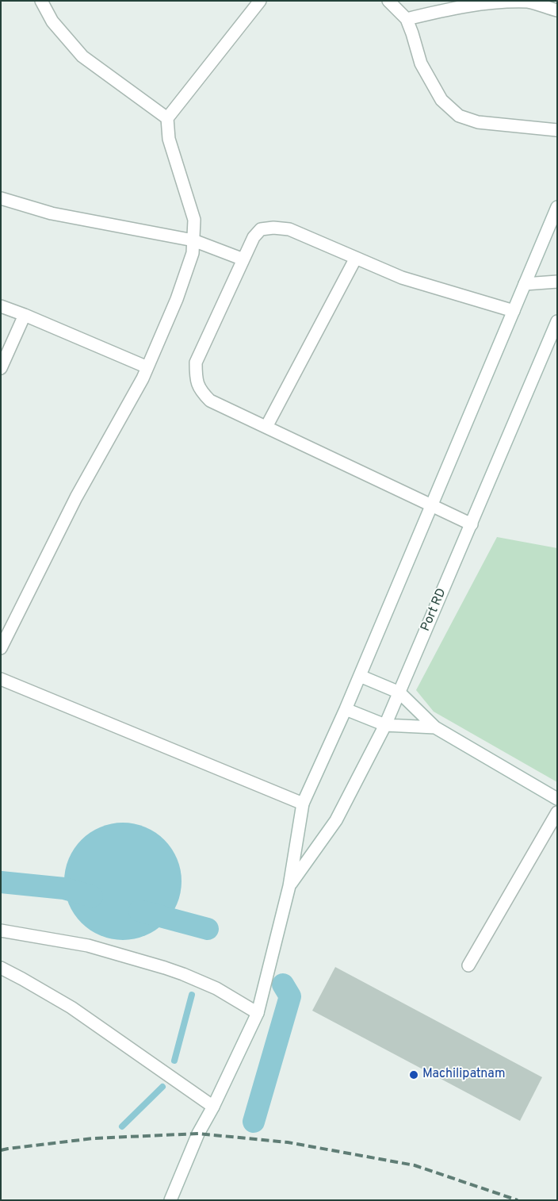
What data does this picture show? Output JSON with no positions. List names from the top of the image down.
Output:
{
  "streets": {
    "street": ["Port RD"]
  },
  "places": ["Machilipatnam"]
}
